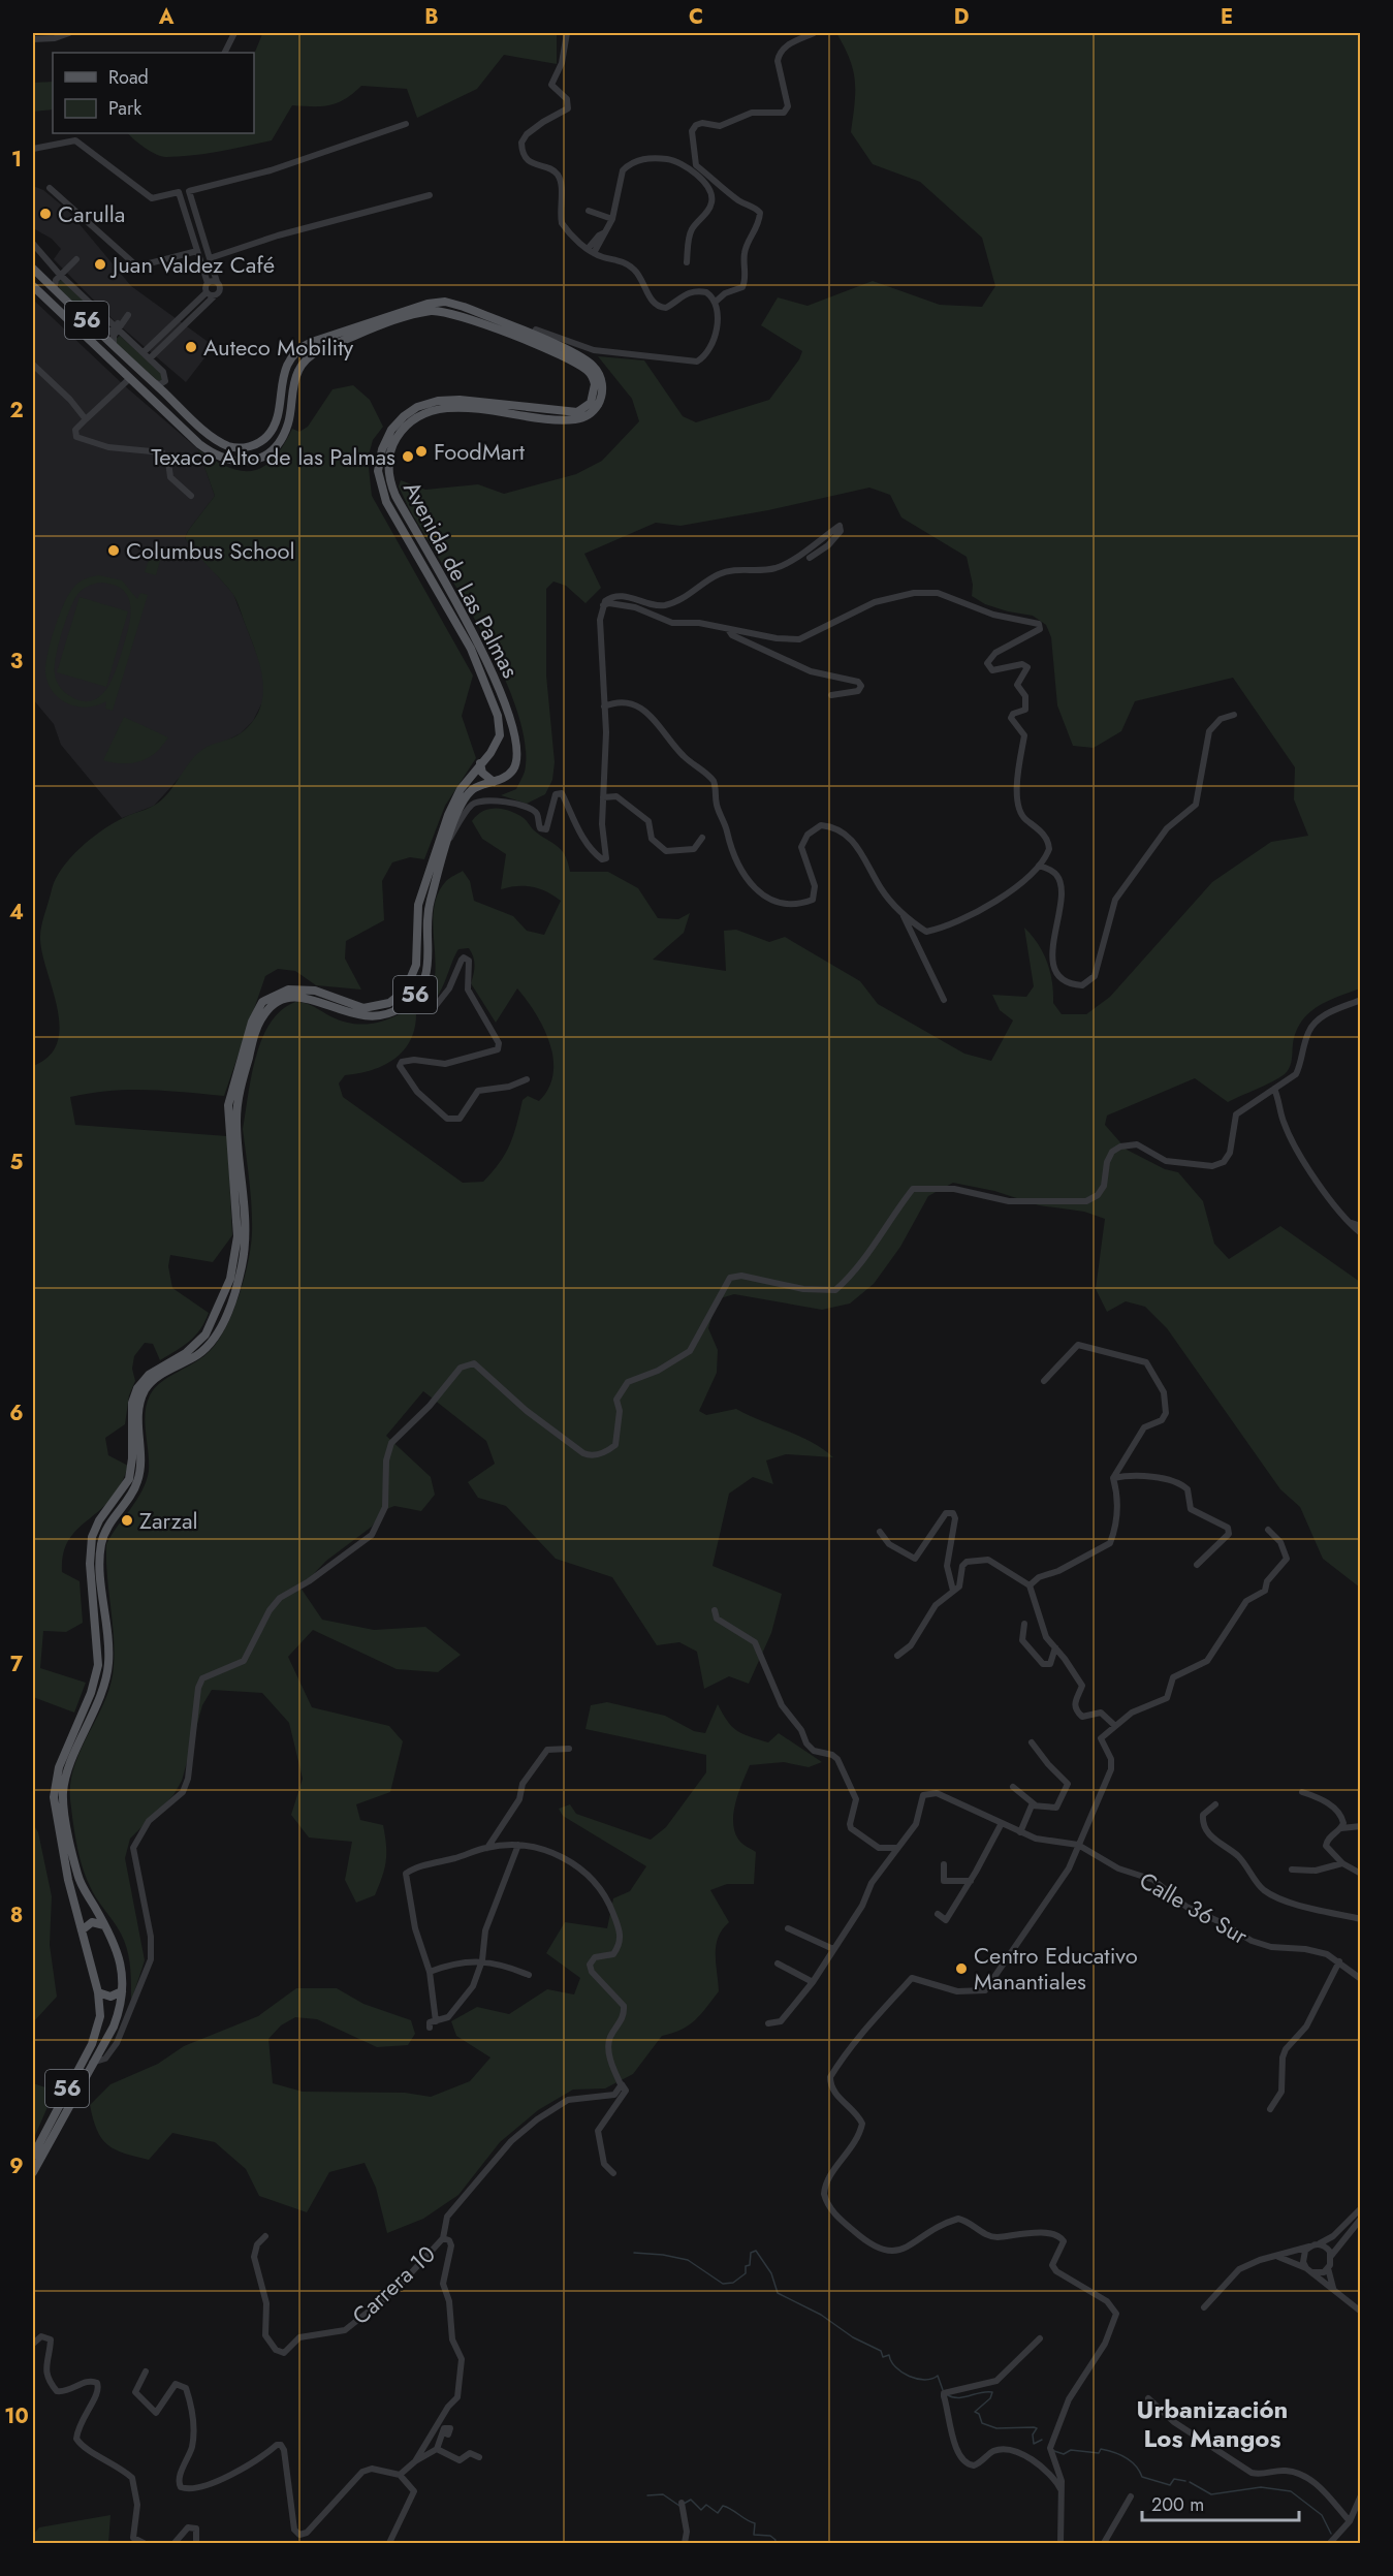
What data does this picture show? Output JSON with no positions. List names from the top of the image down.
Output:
{
  "streets": {
    "main road": ["56", "Avenida de Las Palmas"],
    "street": ["Calle 36 Sur", "Carrera 10"]
  },
  "crossings": [
    ["56", "Avenida de Las Palmas"]
  ],
  "districts": ["Urbanización Los Mangos"],
  "places": [
    "Carulla",
    "Juan Valdez Café",
    "Auteco Mobility",
    "FoodMart",
    "Texaco Alto de las Palmas",
    "Columbus School",
    "Zarzal",
    "Centro Educativo Manantiales"
  ],
  "legend": ["Road", "Park"],
  "scale_bar": "200 m",
  "grid": {
    "columns": [
      "A",
      "B",
      "C",
      "D",
      "E"
    ],
    "rows": [
      "1",
      "2",
      "3",
      "4",
      "5",
      "6",
      "7",
      "8",
      "9",
      "10"
    ]
  }
}
